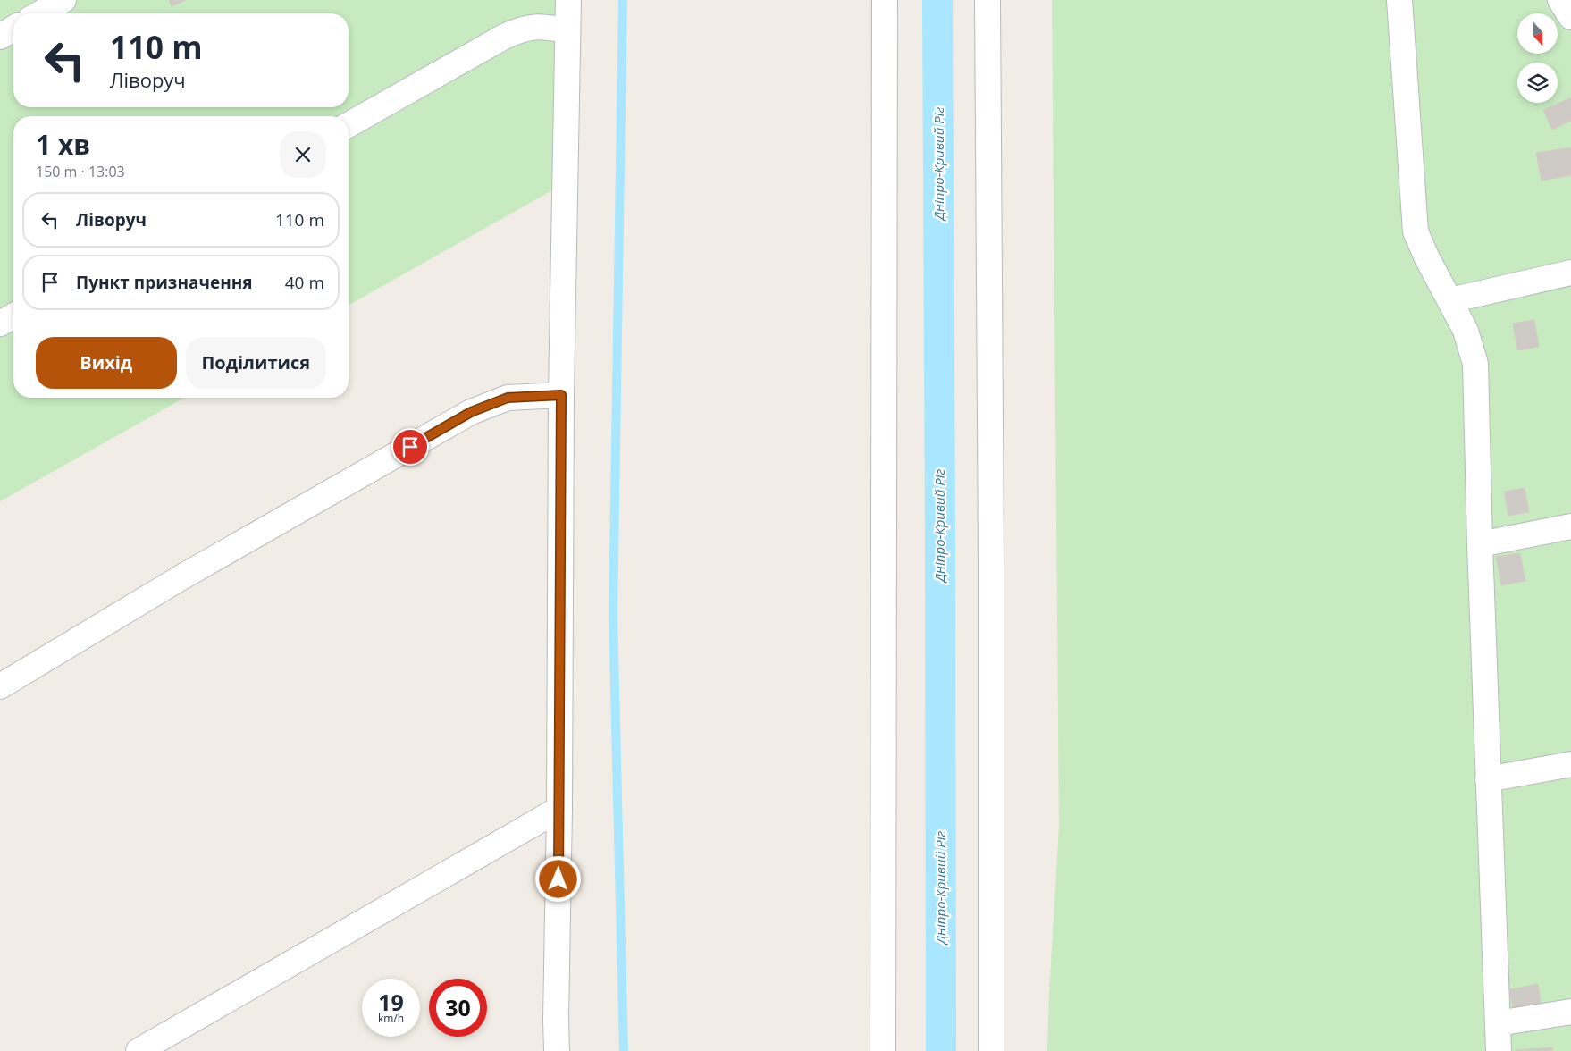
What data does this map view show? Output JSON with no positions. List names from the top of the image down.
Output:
{
  "water": ["Дніпро-Кривий Ріг"],
  "north": "bottom",
  "page": {
    "turn": ["110 m", "Ліворуч"],
    "heading": ["1 хв", "150 m · 13:03"],
    "list": [
      {
        "name": "Ліворуч",
        "value": "110 m"
      },
      {
        "name": "Пункт призначення",
        "value": "40 m"
      }
    ],
    "buttons": ["Вихід", "Поділитися"],
    "speed": "19 km/h",
    "limit": "30"
  }
}
